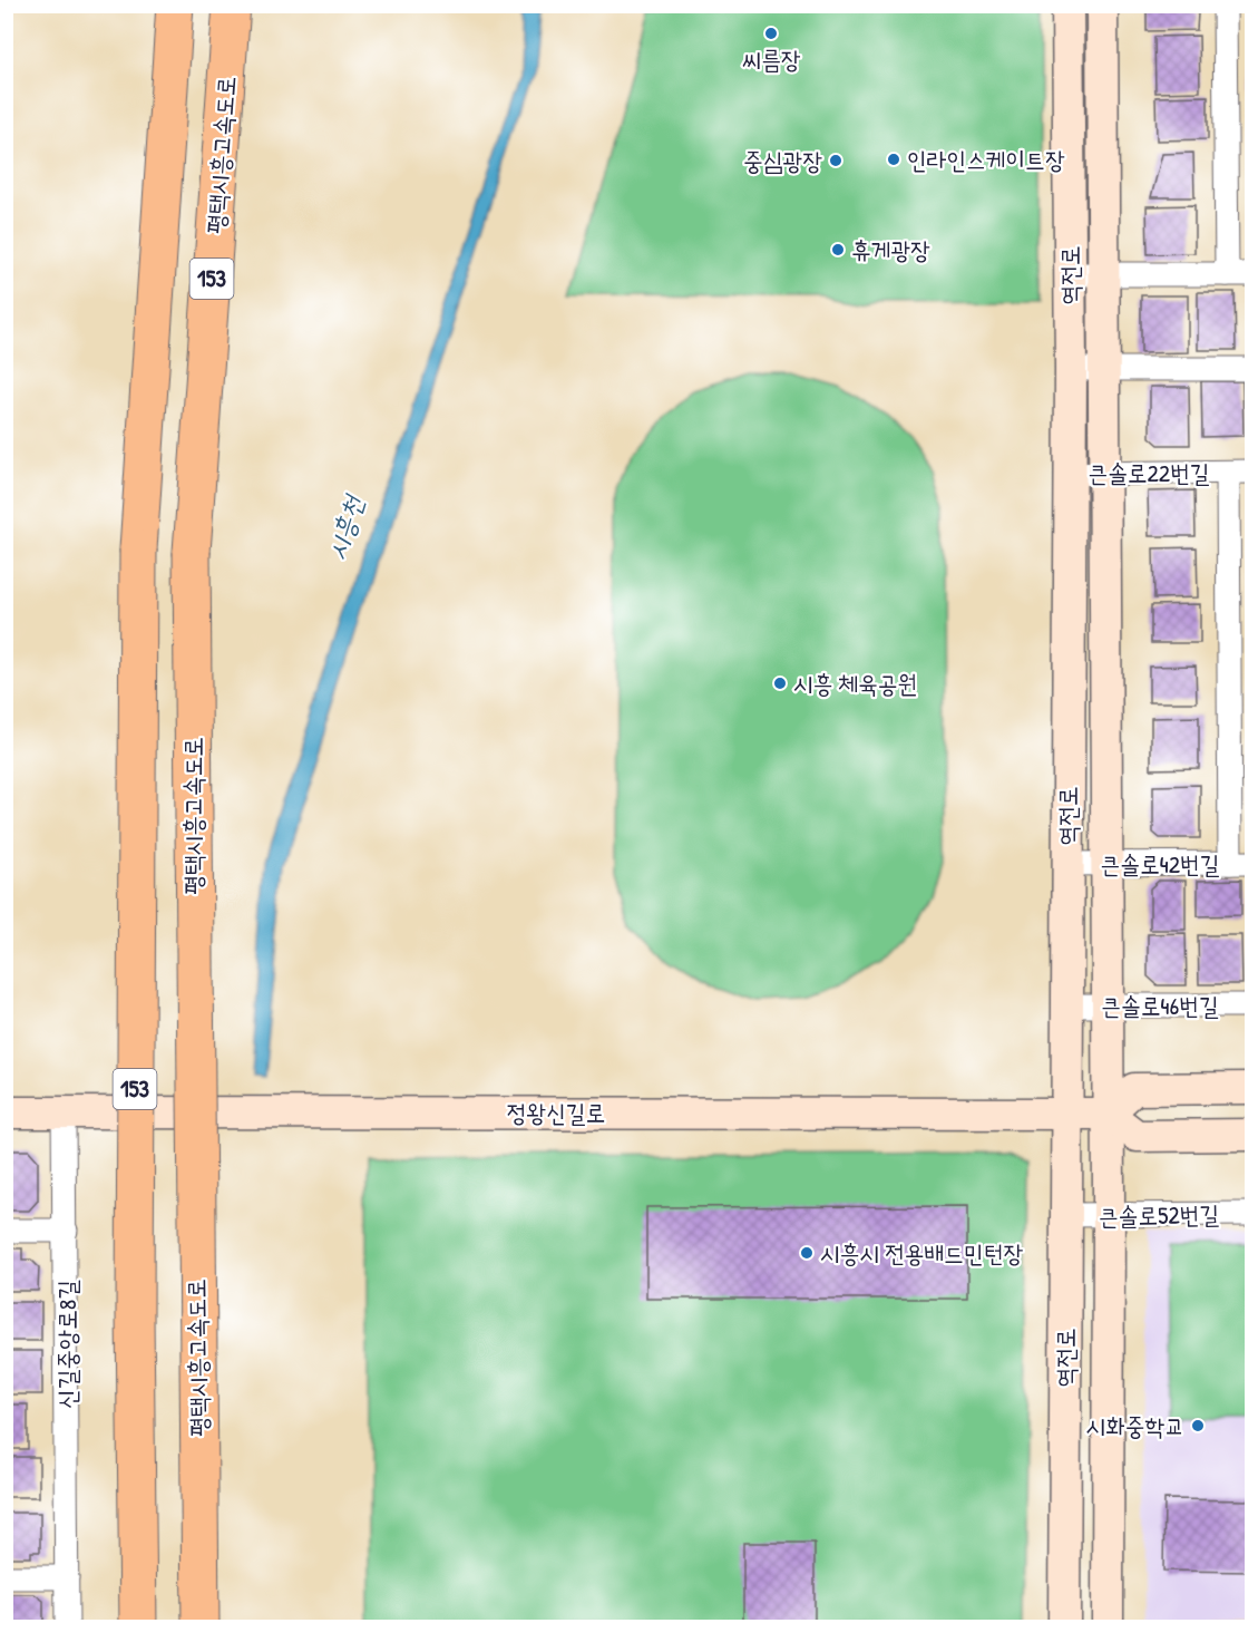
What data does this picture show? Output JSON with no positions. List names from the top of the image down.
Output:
{
  "streets": {
    "highway": ["평택시흥고속도로", "153"],
    "street": [
      "역전로",
      "큰솔로22번길",
      "큰솔로42번길",
      "큰솔로46번길",
      "정왕신길로",
      "큰솔로52번길",
      "신길중앙로8길"
    ]
  },
  "crossings": [
    ["역전로", "큰솔로22번길"],
    ["역전로", "큰솔로42번길"],
    ["역전로", "큰솔로46번길"],
    ["역전로", "정왕신길로"],
    ["역전로", "큰솔로52번길"],
    ["큰솔로22번길", "큰솔로42번길"],
    ["정왕신길로", "신길중앙로8길"]
  ],
  "water": ["시흥천"],
  "places": [
    "씨름장",
    "인라인스케이트장",
    "중심광장",
    "휴게광장",
    "시흥 체육공원",
    "시흥시 전용배드민턴장",
    "시화중학교"
  ]
}
